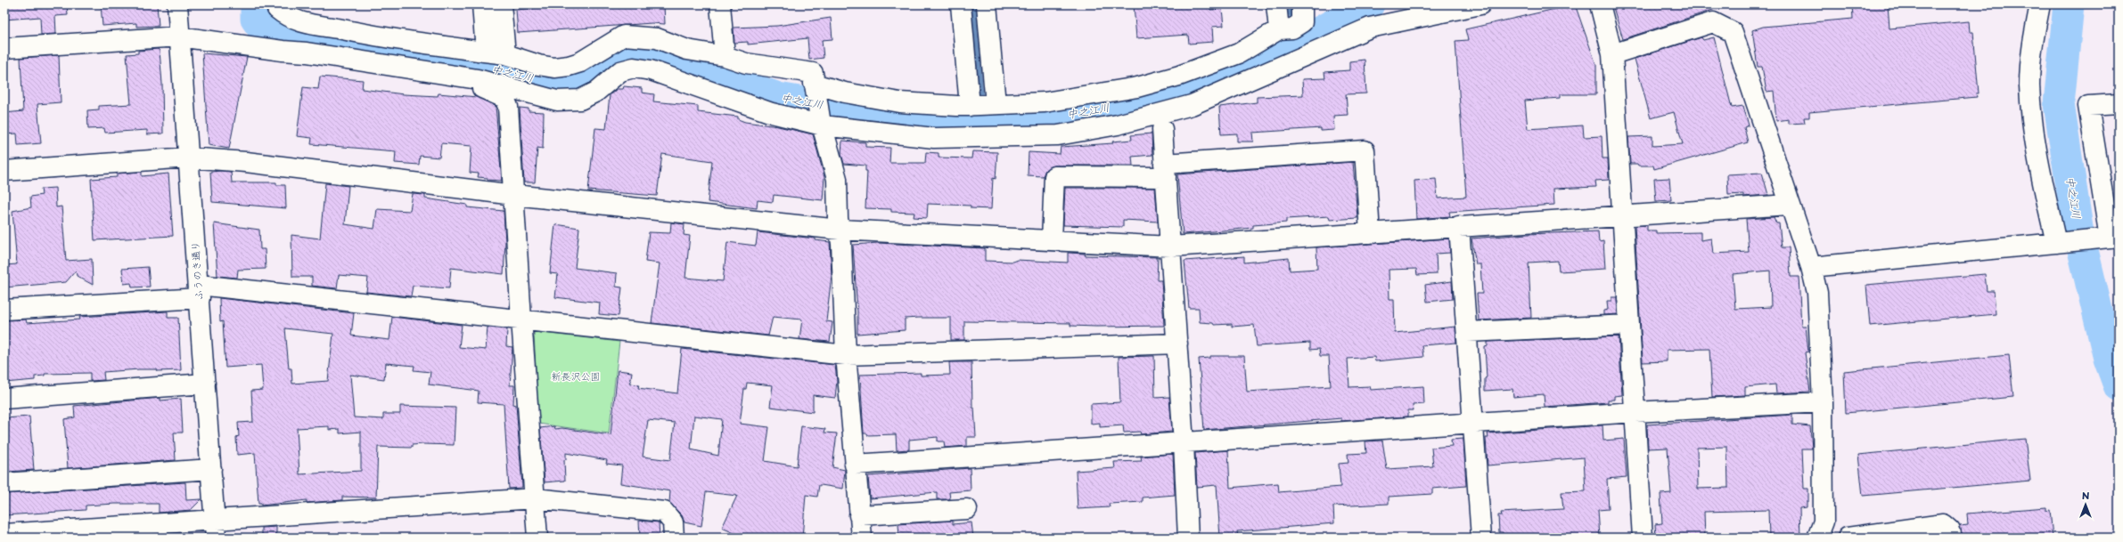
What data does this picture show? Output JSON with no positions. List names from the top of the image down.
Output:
{
  "streets": {
    "street": ["ふうのき通り"]
  },
  "water": ["中之江川"],
  "parks": ["新長沢公園"],
  "north": "top"
}
